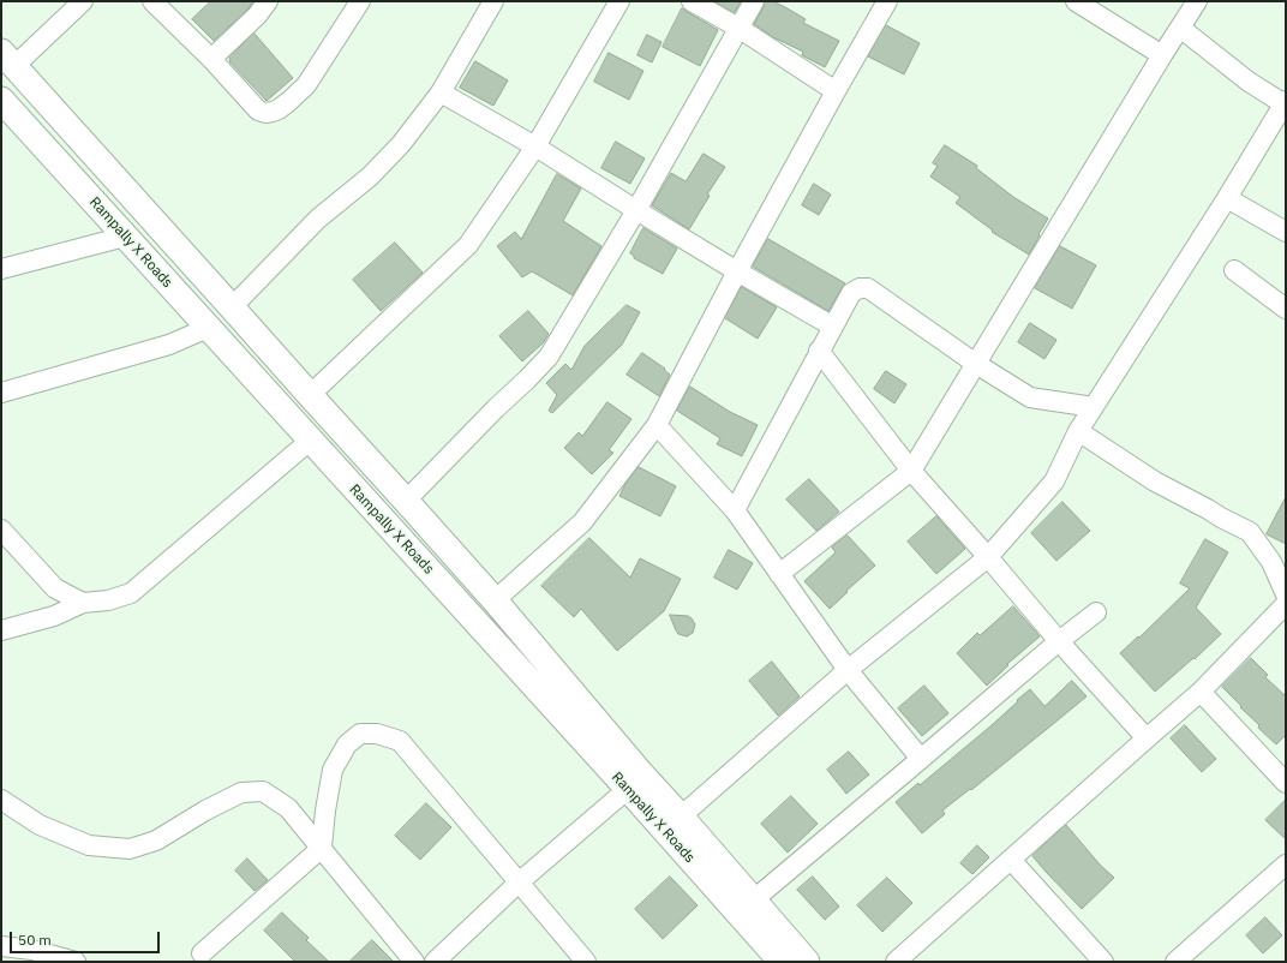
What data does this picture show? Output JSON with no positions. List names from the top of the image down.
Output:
{
  "streets": {
    "main road": ["Rampally X Roads"]
  },
  "scale_bar": "50 m"
}
